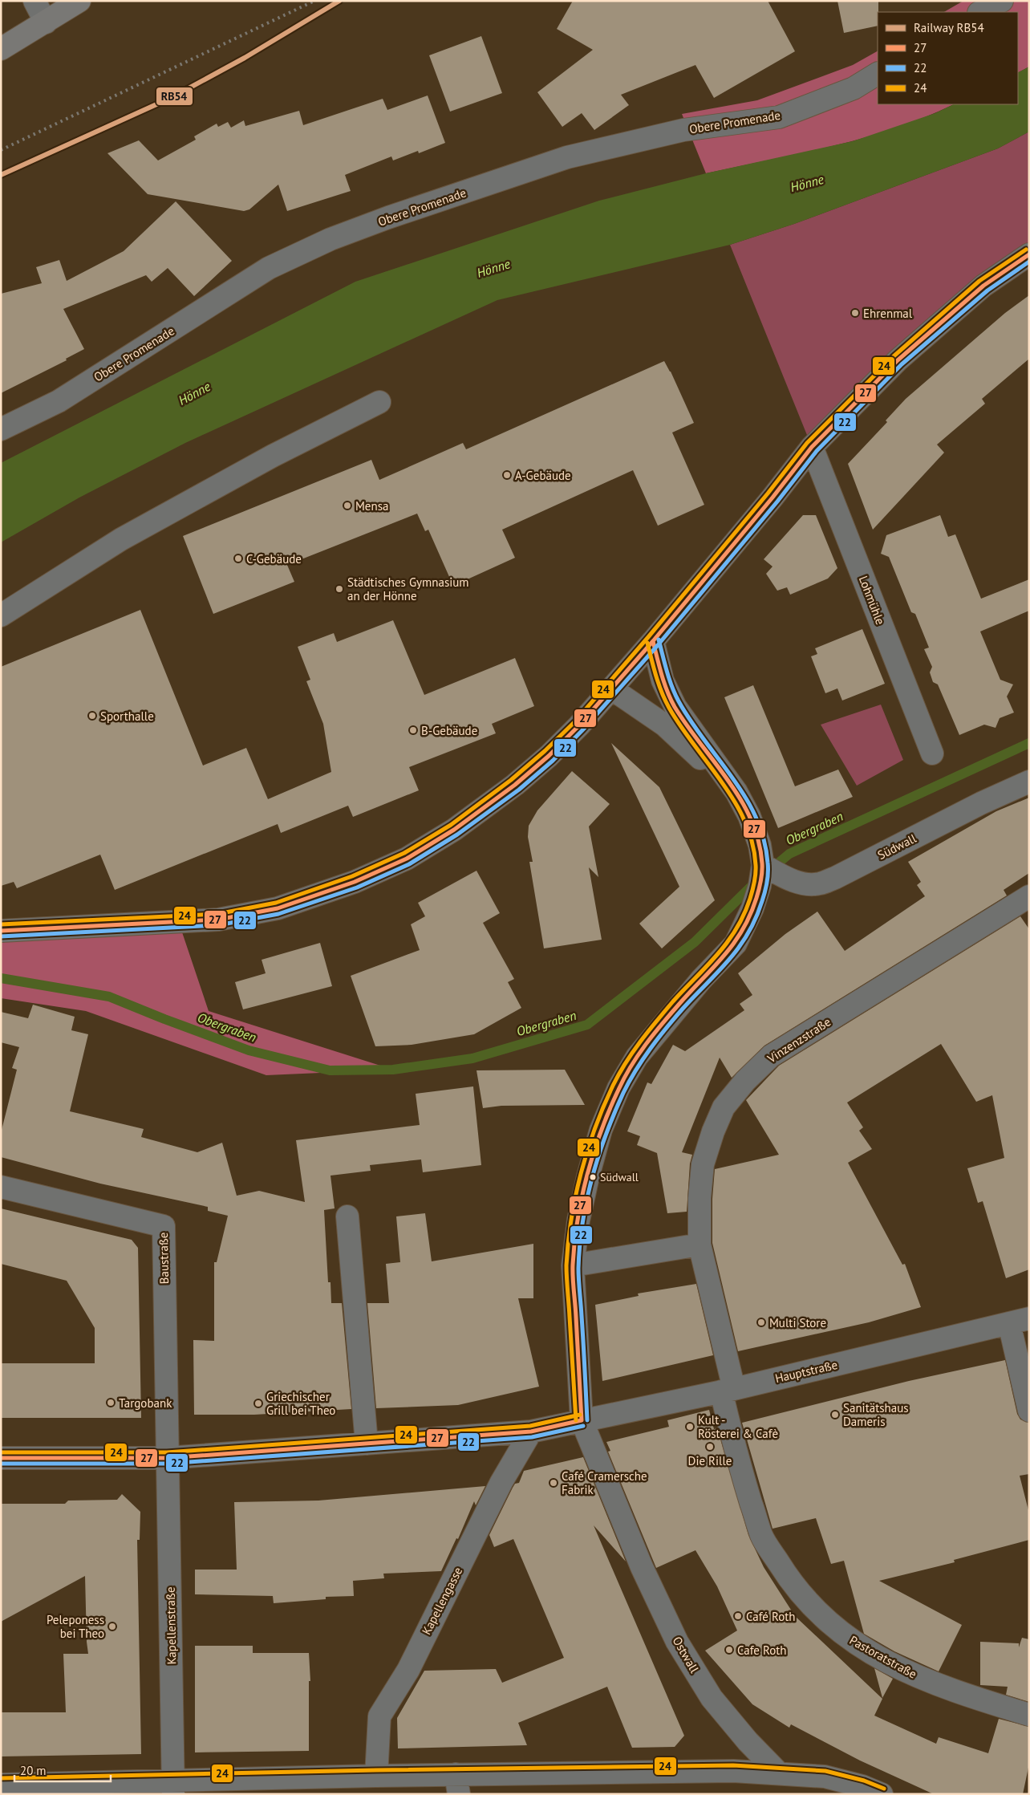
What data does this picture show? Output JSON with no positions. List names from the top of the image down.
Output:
{
  "streets": {
    "street": [
      "Obere Promenade",
      "Lohmühle",
      "Südwall",
      "Vinzenzstraße",
      "Baustraße",
      "Hauptstraße",
      "Kapellengasse",
      "Kapellenstraße",
      "Ostwall",
      "Pastoratstraße"
    ]
  },
  "crossings": [
    ["Vinzenzstraße", "Hauptstraße"],
    ["Vinzenzstraße", "Pastoratstraße"],
    ["Baustraße", "Hauptstraße"],
    ["Baustraße", "Kapellenstraße"],
    ["Hauptstraße", "Kapellengasse"],
    ["Hauptstraße", "Kapellenstraße"],
    ["Hauptstraße", "Ostwall"],
    ["Hauptstraße", "Pastoratstraße"]
  ],
  "water": ["Hönne", "Obergraben"],
  "places": [
    "Ehrenmal",
    "A-Gebäude",
    "Mensa",
    "C-Gebäude",
    "Städtisches Gymnasium an der Hönne",
    "Sporthalle",
    "B-Gebäude",
    "Südwall",
    "Multi Store",
    "Targobank",
    "Griechischer Grill bei Theo",
    "Sanitätshaus Dameris",
    "Kult - Rösterei & Cafè",
    "Die Rille",
    "Café Cramersche Fabrik",
    "Café Roth",
    "Peleponess bei Theo",
    "Cafe Roth"
  ],
  "lines": [
    "rail line RB54",
    "transit line 24",
    "transit line 27",
    "transit line 22"
  ],
  "legend": [
    "Railway RB54",
    "27",
    "22",
    "24"
  ],
  "scale_bar": "20 m"
}
